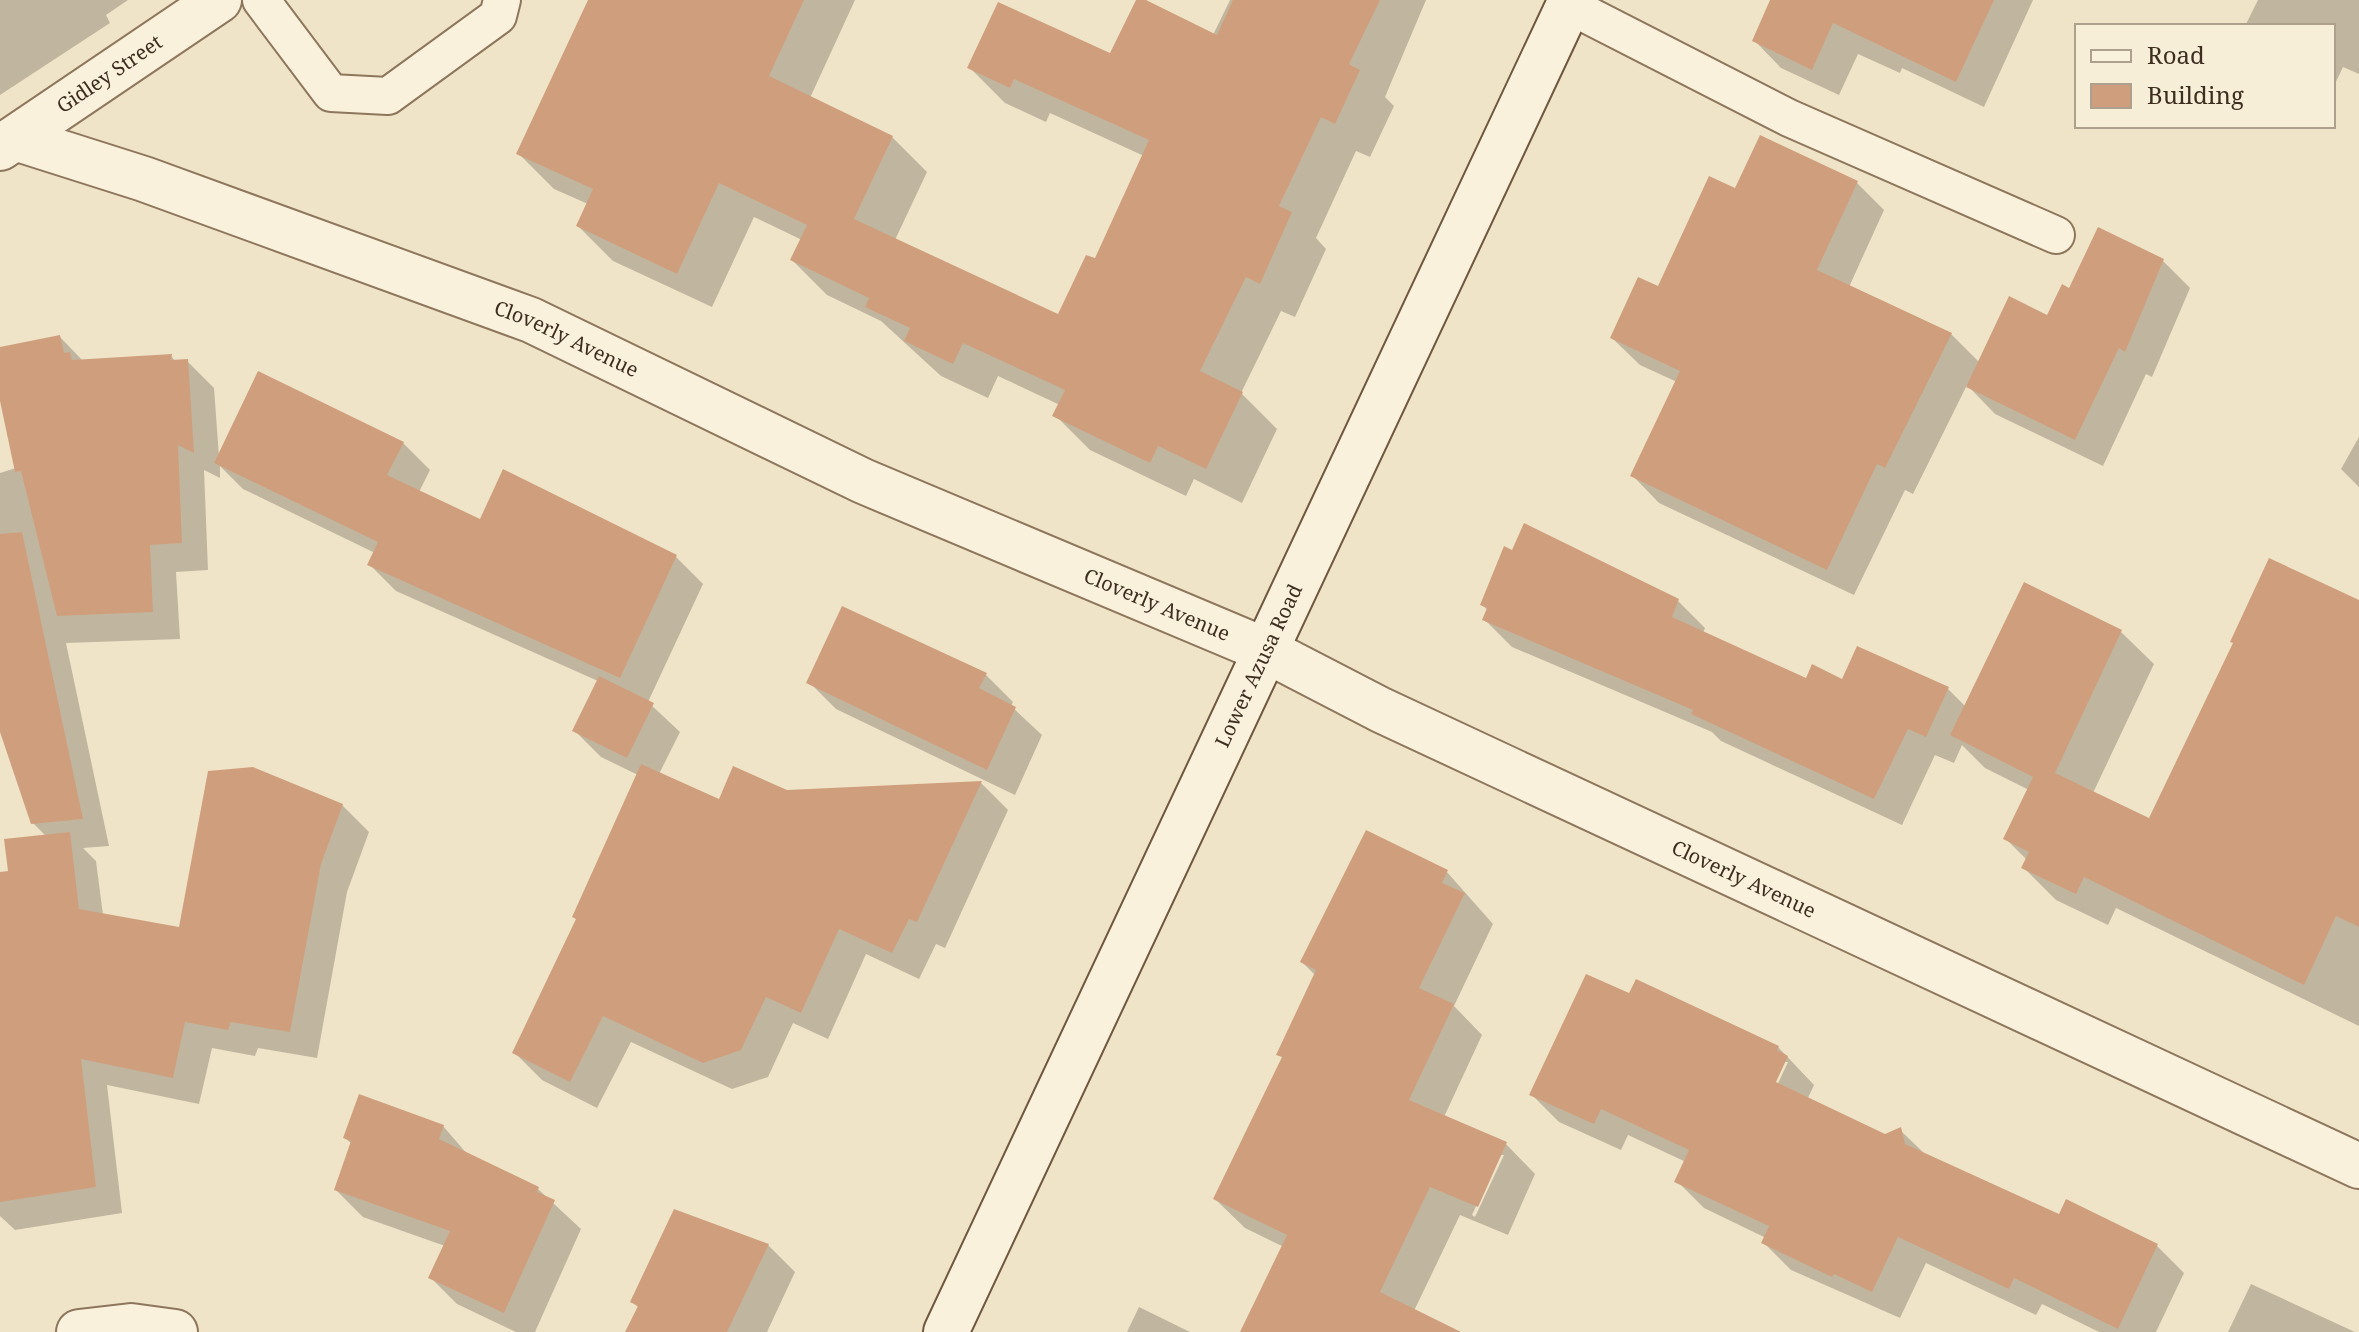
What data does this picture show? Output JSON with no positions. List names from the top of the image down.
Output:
{
  "streets": {
    "street": ["Gidley Street", "Cloverly Avenue", "Lower Azusa Road"]
  },
  "crossings": [
    ["Gidley Street", "Cloverly Avenue"],
    ["Cloverly Avenue", "Lower Azusa Road"]
  ],
  "legend": ["Road", "Building"]
}
